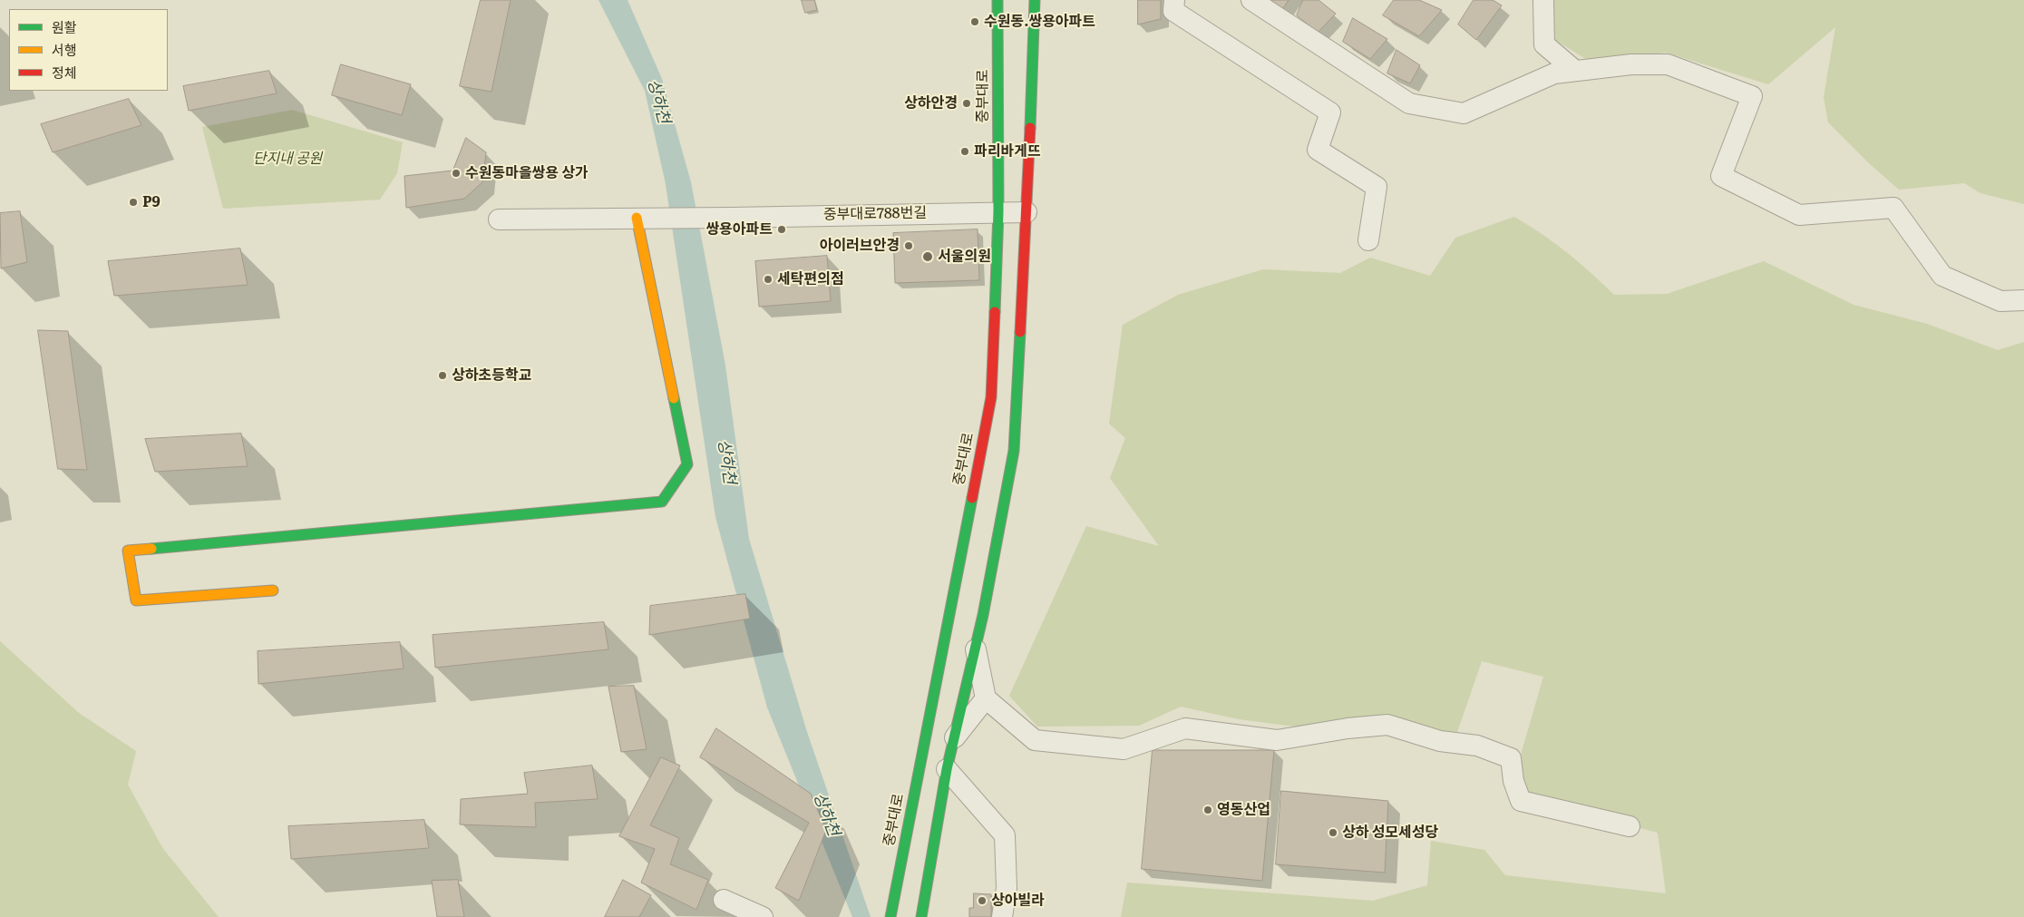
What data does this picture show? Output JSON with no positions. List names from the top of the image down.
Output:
{
  "streets": {
    "main road": ["중부대로"],
    "street": ["중부대로788번길"]
  },
  "crossings": [
    ["중부대로", "중부대로788번길"]
  ],
  "water": ["상하천"],
  "parks": ["단지내 공원"],
  "places": [
    "수원동.쌍용아파트",
    "상하안경",
    "파리바게뜨",
    "수원동마을쌍용 상가",
    "P9",
    "쌍용아파트",
    "아이러브안경",
    "서울의원",
    "세탁편의점",
    "상하초등학교",
    "영동산업",
    "상하 성모세성당",
    "상아빌라"
  ],
  "legend": ["원활", "서행", "정체"]
}
